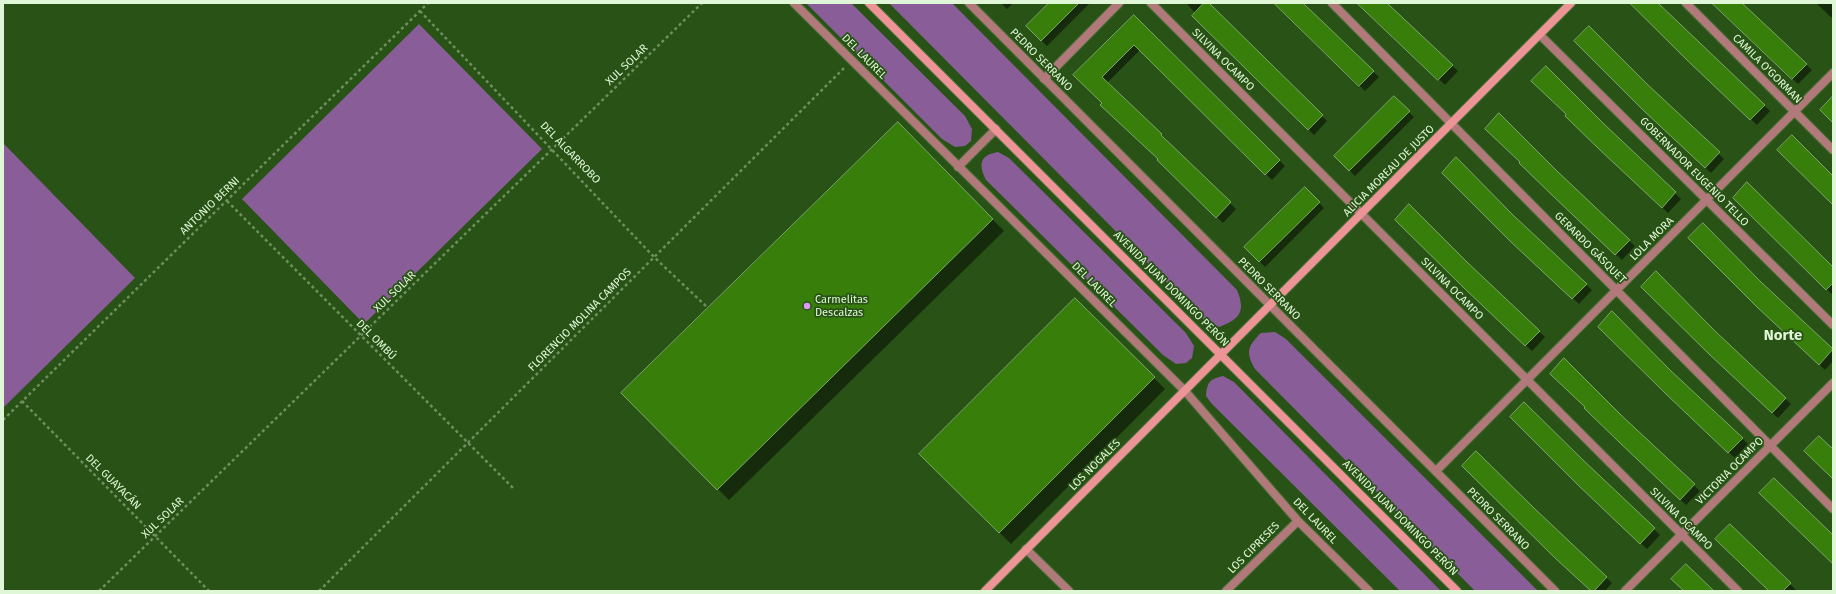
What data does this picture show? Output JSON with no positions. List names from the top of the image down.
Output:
{
  "streets": {
    "street": [
      "DEL LAUREL",
      "PEDRO SERRANO",
      "SILVINA OCAMPO",
      "CAMILA O'GORMAN",
      "ALICIA MOREAU DE JUSTO",
      "GOBERNADOR EUGENIO TELLO",
      "LOLA MORA",
      "GERARDO GÁSQUET",
      "AVENIDA JUAN DOMINGO PERÓN",
      "LOS NOGALES",
      "VICTORIA OCAMPO",
      "LOS CIPRESES"
    ],
    "path": [
      "XUL SOLAR",
      "DEL ALGARROBO",
      "ANTONIO BERNI",
      "FLORENCIO MOLINA CAMPOS",
      "DEL OMBÚ",
      "DEL GUAYACÁN"
    ]
  },
  "crossings": [
    ["DEL LAUREL", "FLORENCIO MOLINA CAMPOS"],
    ["DEL LAUREL", "LOS NOGALES"],
    ["DEL LAUREL", "LOS CIPRESES"],
    ["PEDRO SERRANO", "ALICIA MOREAU DE JUSTO"],
    ["PEDRO SERRANO", "LOLA MORA"],
    ["SILVINA OCAMPO", "ALICIA MOREAU DE JUSTO"],
    ["SILVINA OCAMPO", "LOLA MORA"],
    ["SILVINA OCAMPO", "VICTORIA OCAMPO"],
    ["XUL SOLAR", "DEL ALGARROBO"],
    ["XUL SOLAR", "DEL OMBÚ"],
    ["XUL SOLAR", "DEL GUAYACÁN"],
    ["CAMILA O'GORMAN", "LOLA MORA"],
    ["DEL ALGARROBO", "ANTONIO BERNI"],
    ["DEL ALGARROBO", "FLORENCIO MOLINA CAMPOS"],
    ["ALICIA MOREAU DE JUSTO", "GOBERNADOR EUGENIO TELLO"],
    ["ALICIA MOREAU DE JUSTO", "GERARDO GÁSQUET"],
    ["ALICIA MOREAU DE JUSTO", "AVENIDA JUAN DOMINGO PERÓN"],
    ["ALICIA MOREAU DE JUSTO", "LOS NOGALES"],
    ["GOBERNADOR EUGENIO TELLO", "LOLA MORA"],
    ["ANTONIO BERNI", "DEL OMBÚ"],
    ["ANTONIO BERNI", "DEL GUAYACÁN"],
    ["LOLA MORA", "GERARDO GÁSQUET"],
    ["GERARDO GÁSQUET", "VICTORIA OCAMPO"],
    ["AVENIDA JUAN DOMINGO PERÓN", "LOS NOGALES"],
    ["FLORENCIO MOLINA CAMPOS", "DEL OMBÚ"]
  ],
  "districts": ["Norte"],
  "places": ["Carmelitas Descalzas"]
}
